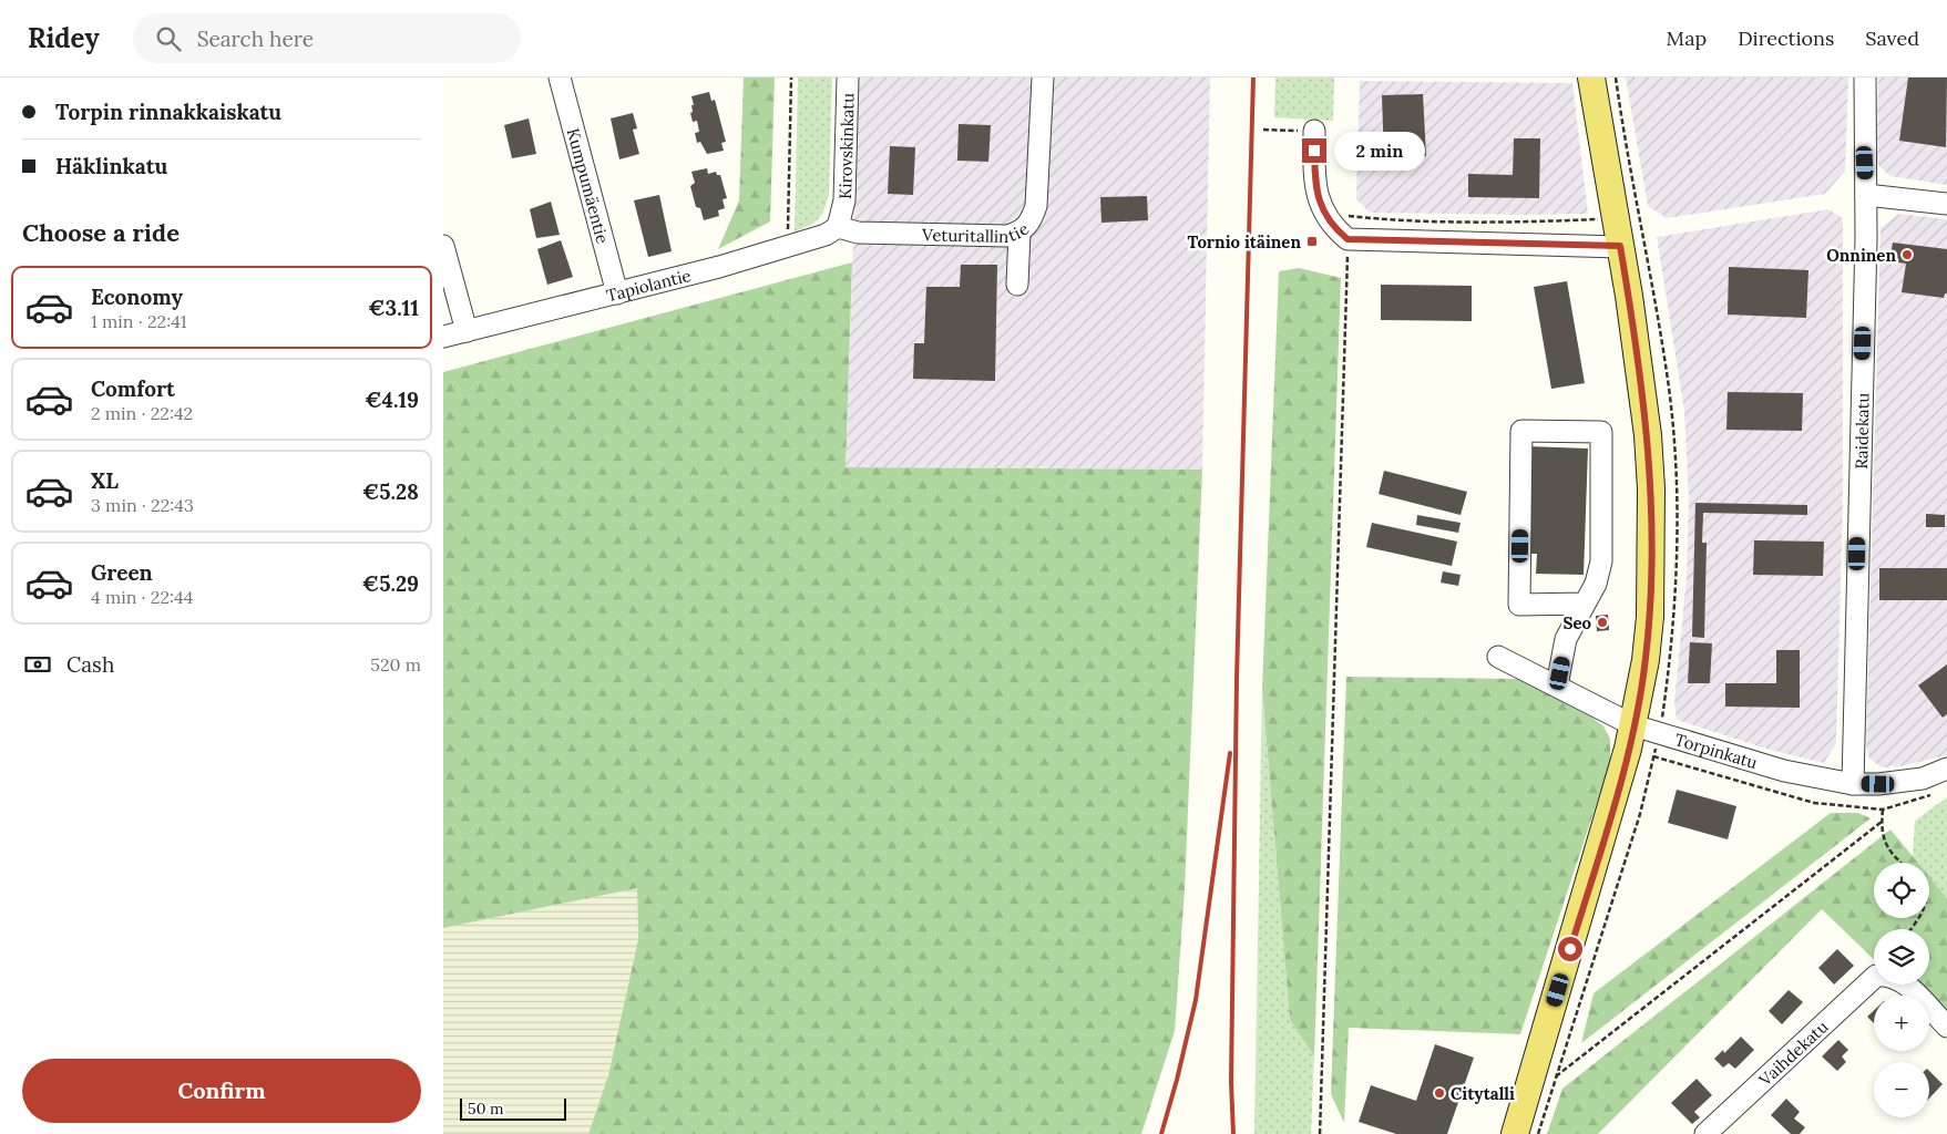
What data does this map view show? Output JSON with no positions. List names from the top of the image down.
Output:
{
  "streets": {
    "street": [
      "Kirovskinkatu",
      "Kumpumäentie",
      "Veturitallintie",
      "Tapiolantie",
      "Raidekatu",
      "Torpinkatu",
      "Vaihdekatu"
    ]
  },
  "crossings": [
    ["Kirovskinkatu", "Veturitallintie"],
    ["Kirovskinkatu", "Tapiolantie"],
    ["Kumpumäentie", "Tapiolantie"],
    ["Veturitallintie", "Tapiolantie"],
    ["Raidekatu", "Torpinkatu"]
  ],
  "places": {
    "transit": ["Tornio itäinen"],
    "other": ["Onninen", "Seo", "Citytalli"]
  },
  "scale_bar": "50 m",
  "page": {
    "header": "Ridey",
    "search": "Search here",
    "nav": ["Map", "Directions", "Saved"],
    "banner": ["Torpin rinnakkaiskatu", "Häklinkatu"],
    "bubble": "2 min",
    "heading": "Choose a ride",
    "list": [
      {
        "name": "Economy",
        "note": "1 min · 22:41",
        "value": "€3.11"
      },
      {
        "name": "Comfort",
        "note": "2 min · 22:42",
        "value": "€4.19"
      },
      {
        "name": "XL",
        "note": "3 min · 22:43",
        "value": "€5.28"
      },
      {
        "name": "Green",
        "note": "4 min · 22:44",
        "value": "€5.29"
      }
    ],
    "pay": ["Cash", "520 m"],
    "map_buttons": ["+", "−"],
    "buttons": "Confirm",
    "scale": "50 m"
  }
}
